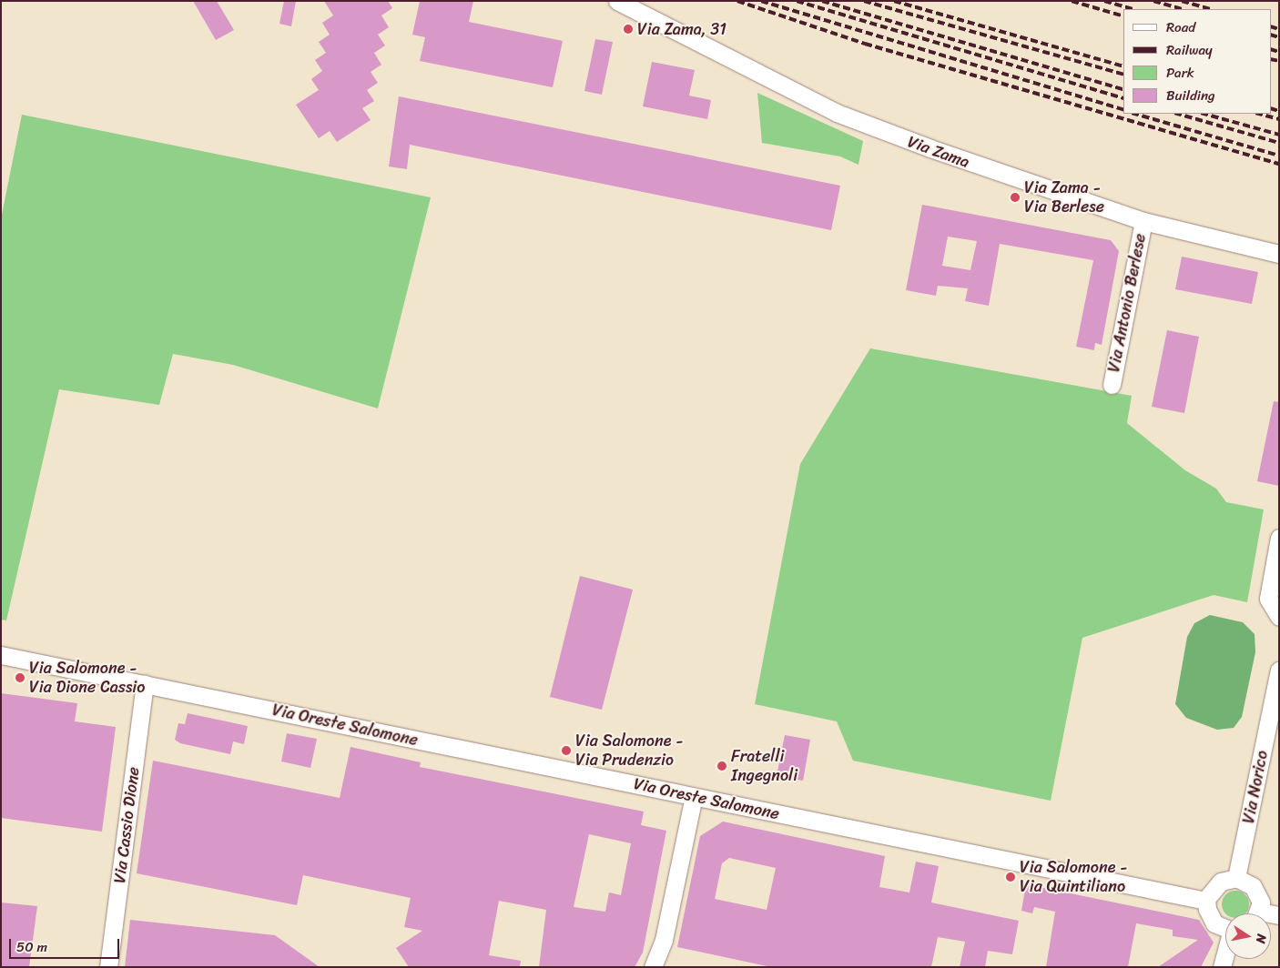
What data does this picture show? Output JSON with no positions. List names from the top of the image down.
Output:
{
  "streets": {
    "street": [
      "Via Zama",
      "Via Antonio Berlese",
      "Via Oreste Salomone",
      "Via Norico",
      "Via Cassio Dione"
    ]
  },
  "crossings": [
    ["Via Zama", "Via Antonio Berlese"],
    ["Via Oreste Salomone", "Via Cassio Dione"]
  ],
  "places": [
    "Via Zama, 31",
    "Via Zama - Via Berlese",
    "Via Salomone - Via Dione Cassio",
    "Via Salomone - Via Prudenzio",
    "Fratelli Ingegnoli",
    "Via Salomone - Via Quintiliano"
  ],
  "legend": [
    "Road",
    "Railway",
    "Park",
    "Building"
  ],
  "scale_bar": "50 m",
  "north": "right"
}
